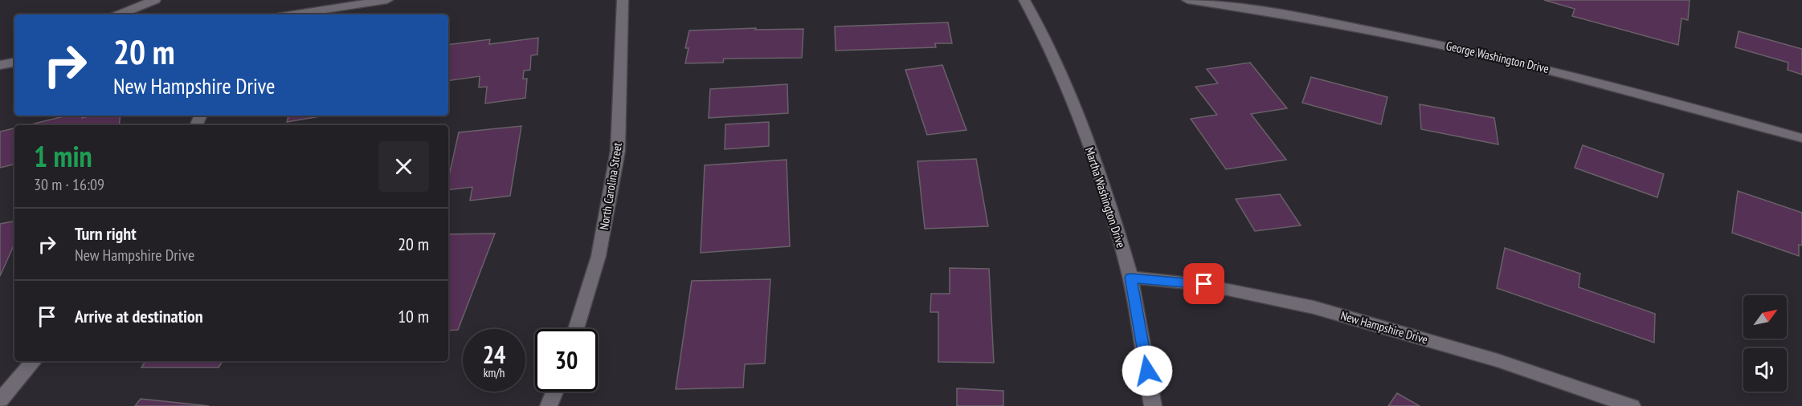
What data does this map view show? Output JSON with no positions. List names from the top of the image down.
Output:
{
  "streets": {
    "street": [
      "George Washington Drive",
      "North Carolina Street",
      "Martha Washington Drive",
      "New Hampshire Drive"
    ]
  },
  "crossings": [
    ["Martha Washington Drive", "New Hampshire Drive"]
  ],
  "north": "top right",
  "page": {
    "turn": ["20 m", "New Hampshire Drive"],
    "heading": ["1 min", "30 m · 16:09"],
    "list": [
      {
        "name": "Turn right",
        "note": "New Hampshire Drive",
        "value": "20 m"
      },
      {
        "name": "Arrive at destination",
        "value": "10 m"
      }
    ],
    "speed": "24 km/h",
    "limit": "30"
  }
}
